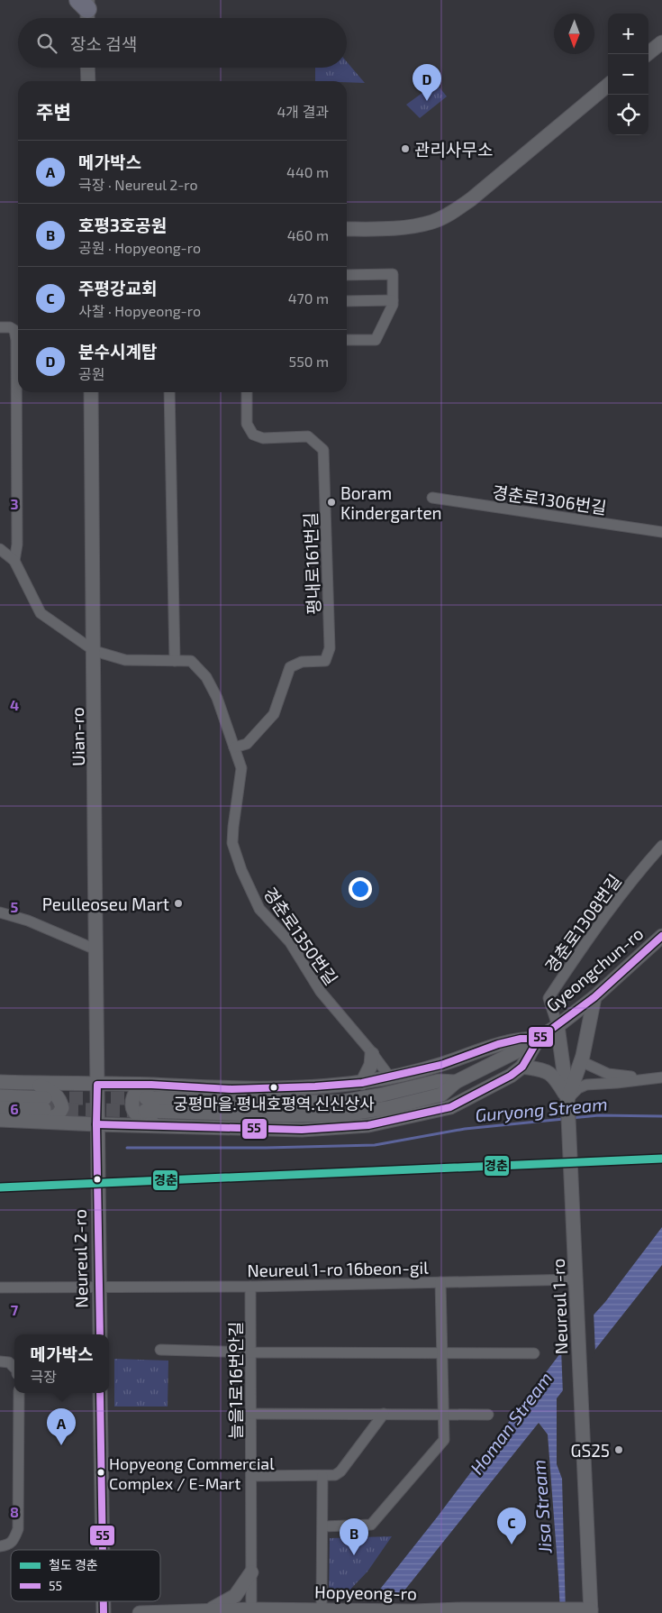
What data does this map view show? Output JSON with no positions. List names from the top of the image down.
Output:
{
  "streets": {
    "street": [
      "경춘로1306번길",
      "평내로161번길",
      "Uian-ro",
      "경춘로1308번길",
      "경춘로1350번길",
      "Gyeongchun-ro",
      "Neureul 2-ro",
      "Neureul 1-ro 16beon-gil",
      "Neureul 1-ro",
      "늘을1로16번안길",
      "Hopyeong-ro"
    ]
  },
  "crossings": [
    ["평내로161번길", "경춘로1350번길"],
    ["Uian-ro", "경춘로1350번길"],
    ["Uian-ro", "Neureul 2-ro"],
    ["경춘로1308번길", "Gyeongchun-ro"],
    ["경춘로1308번길", "Neureul 1-ro"],
    ["Gyeongchun-ro", "Neureul 1-ro"],
    ["Neureul 2-ro", "Neureul 1-ro 16beon-gil"],
    ["Neureul 1-ro 16beon-gil", "Neureul 1-ro"],
    ["Neureul 1-ro 16beon-gil", "늘을1로16번안길"],
    ["Neureul 1-ro", "Hopyeong-ro"],
    ["늘을1로16번안길", "Hopyeong-ro"]
  ],
  "water": ["Guryong Stream", "Homan Stream", "Jisa Stream"],
  "places": [
    "관리사무소",
    "Boram Kindergarten",
    "Peulleoseu Mart",
    "궁평마을.평내호평역.신신상사",
    "GS25",
    "Hopyeong Commercial Complex / E-Mart"
  ],
  "lines": ["transit line 55", "rail line 경춘"],
  "legend": ["철도 경춘", "55"],
  "north": "bottom",
  "page": {
    "map_buttons": ["+", "−"],
    "search": "장소 검색",
    "pins": [
      "D",
      "A",
      "C",
      "B"
    ],
    "heading": ["주변", "4개 결과"],
    "list": [
      {
        "mark": "A",
        "name": "메가박스",
        "note": "극장 · Neureul 2-ro",
        "value": "440 m"
      },
      {
        "mark": "B",
        "name": "호평3호공원",
        "note": "공원 · Hopyeong-ro",
        "value": "460 m"
      },
      {
        "mark": "C",
        "name": "주평강교회",
        "note": "사찰 · Hopyeong-ro",
        "value": "470 m"
      },
      {
        "mark": "D",
        "name": "분수시계탑",
        "note": "공원",
        "value": "550 m"
      }
    ],
    "popup": ["메가박스", "극장"]
  },
  "grid": {
    "rows": [
      "3",
      "4",
      "5",
      "6",
      "7",
      "8"
    ]
  }
}
